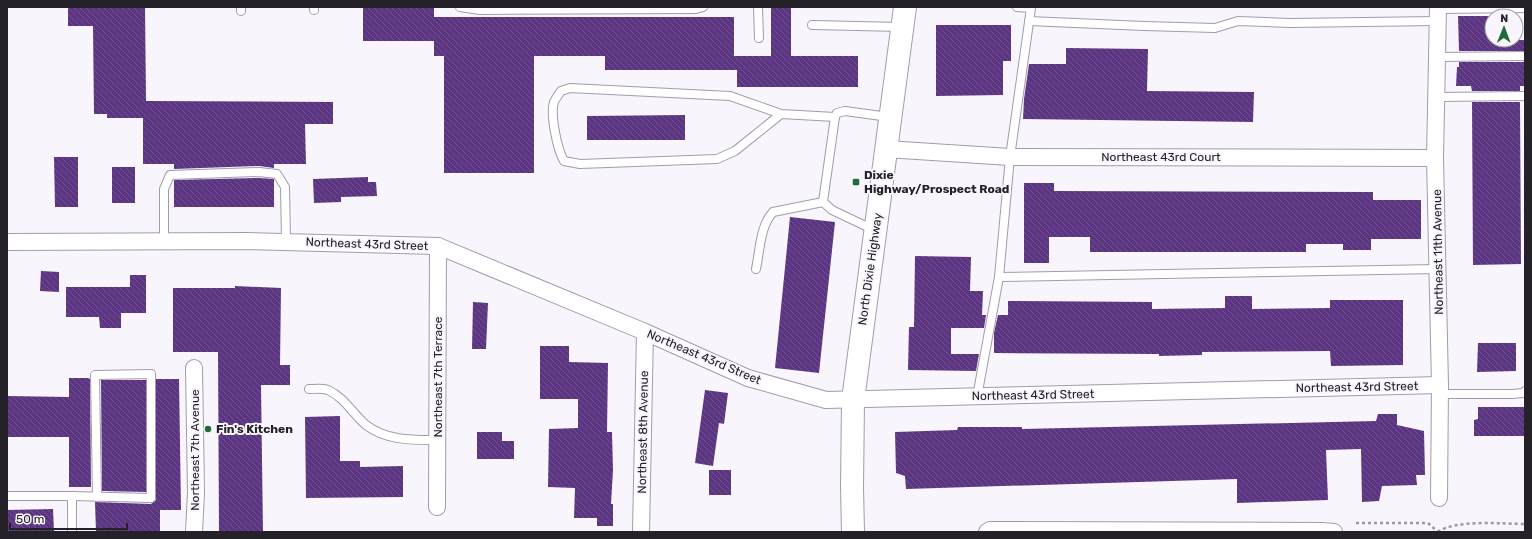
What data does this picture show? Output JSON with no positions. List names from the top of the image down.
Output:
{
  "streets": {
    "main road": ["North Dixie Highway"],
    "street": [
      "Northeast 43rd Court",
      "Northeast 43rd Street",
      "Northeast 11th Avenue",
      "Northeast 7th Terrace",
      "Northeast 8th Avenue",
      "Northeast 7th Avenue"
    ]
  },
  "crossings": [
    ["Northeast 43rd Court", "Northeast 11th Avenue"],
    ["Northeast 43rd Court", "North Dixie Highway"],
    ["Northeast 43rd Street", "Northeast 11th Avenue"],
    ["Northeast 43rd Street", "North Dixie Highway"],
    ["Northeast 43rd Street", "Northeast 7th Terrace"],
    ["Northeast 43rd Street", "Northeast 8th Avenue"]
  ],
  "places": {
    "transit": ["Dixie Highway/Prospect Road"],
    "other": ["Fin's Kitchen"]
  },
  "scale_bar": "50 m",
  "north": "top"
}
